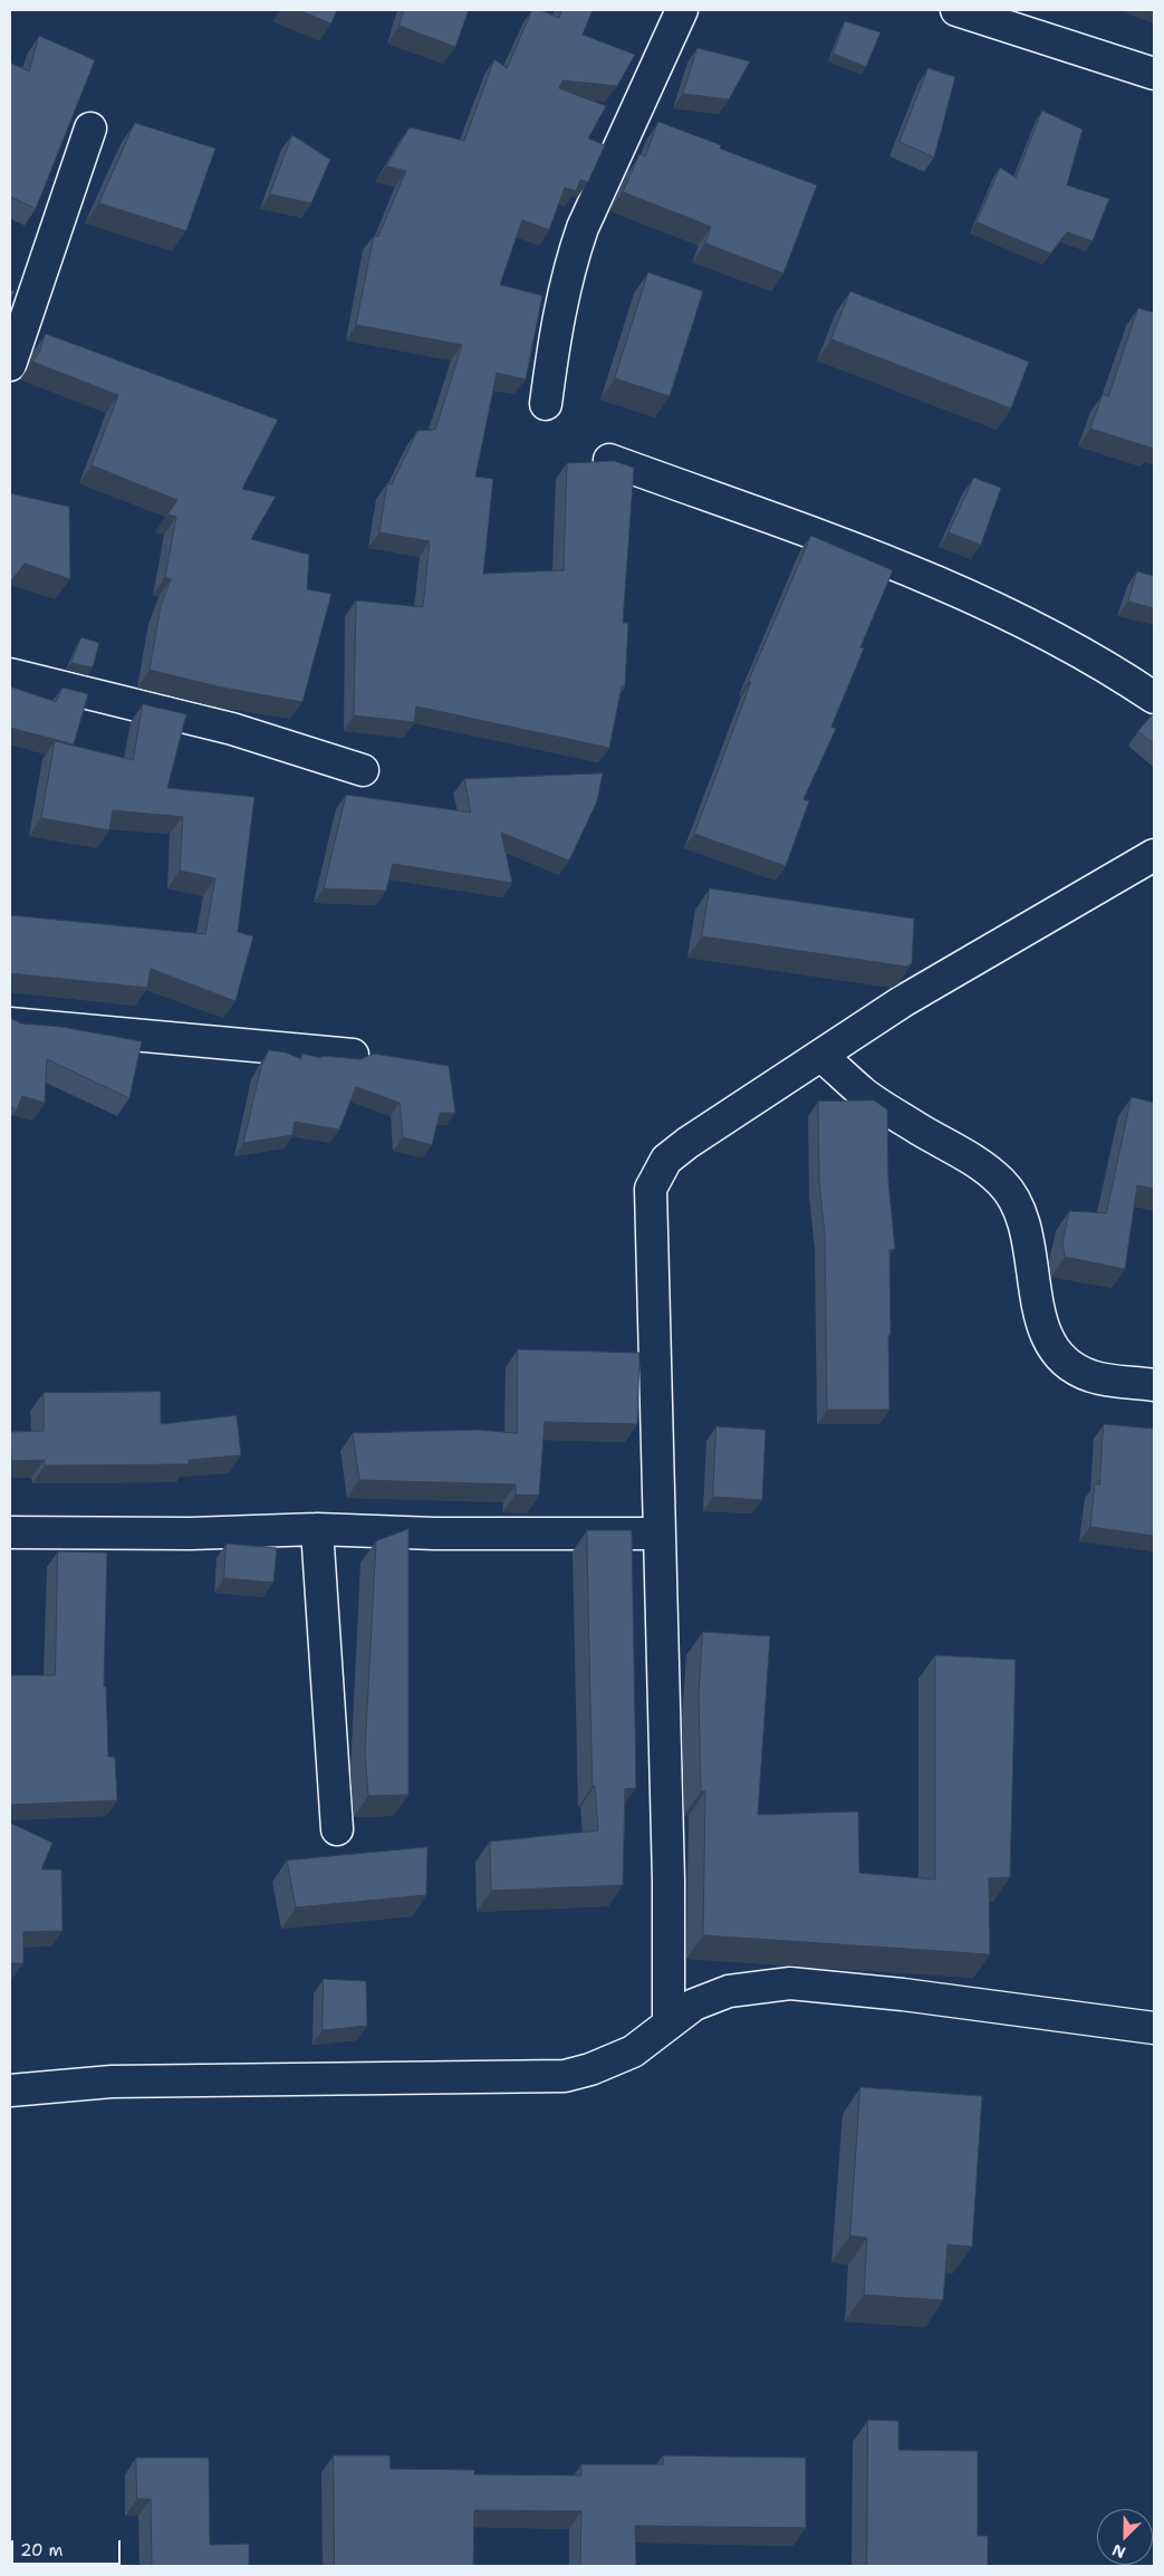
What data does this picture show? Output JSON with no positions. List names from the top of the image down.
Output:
{
  "scale_bar": "20 m",
  "north": "bottom left"
}
